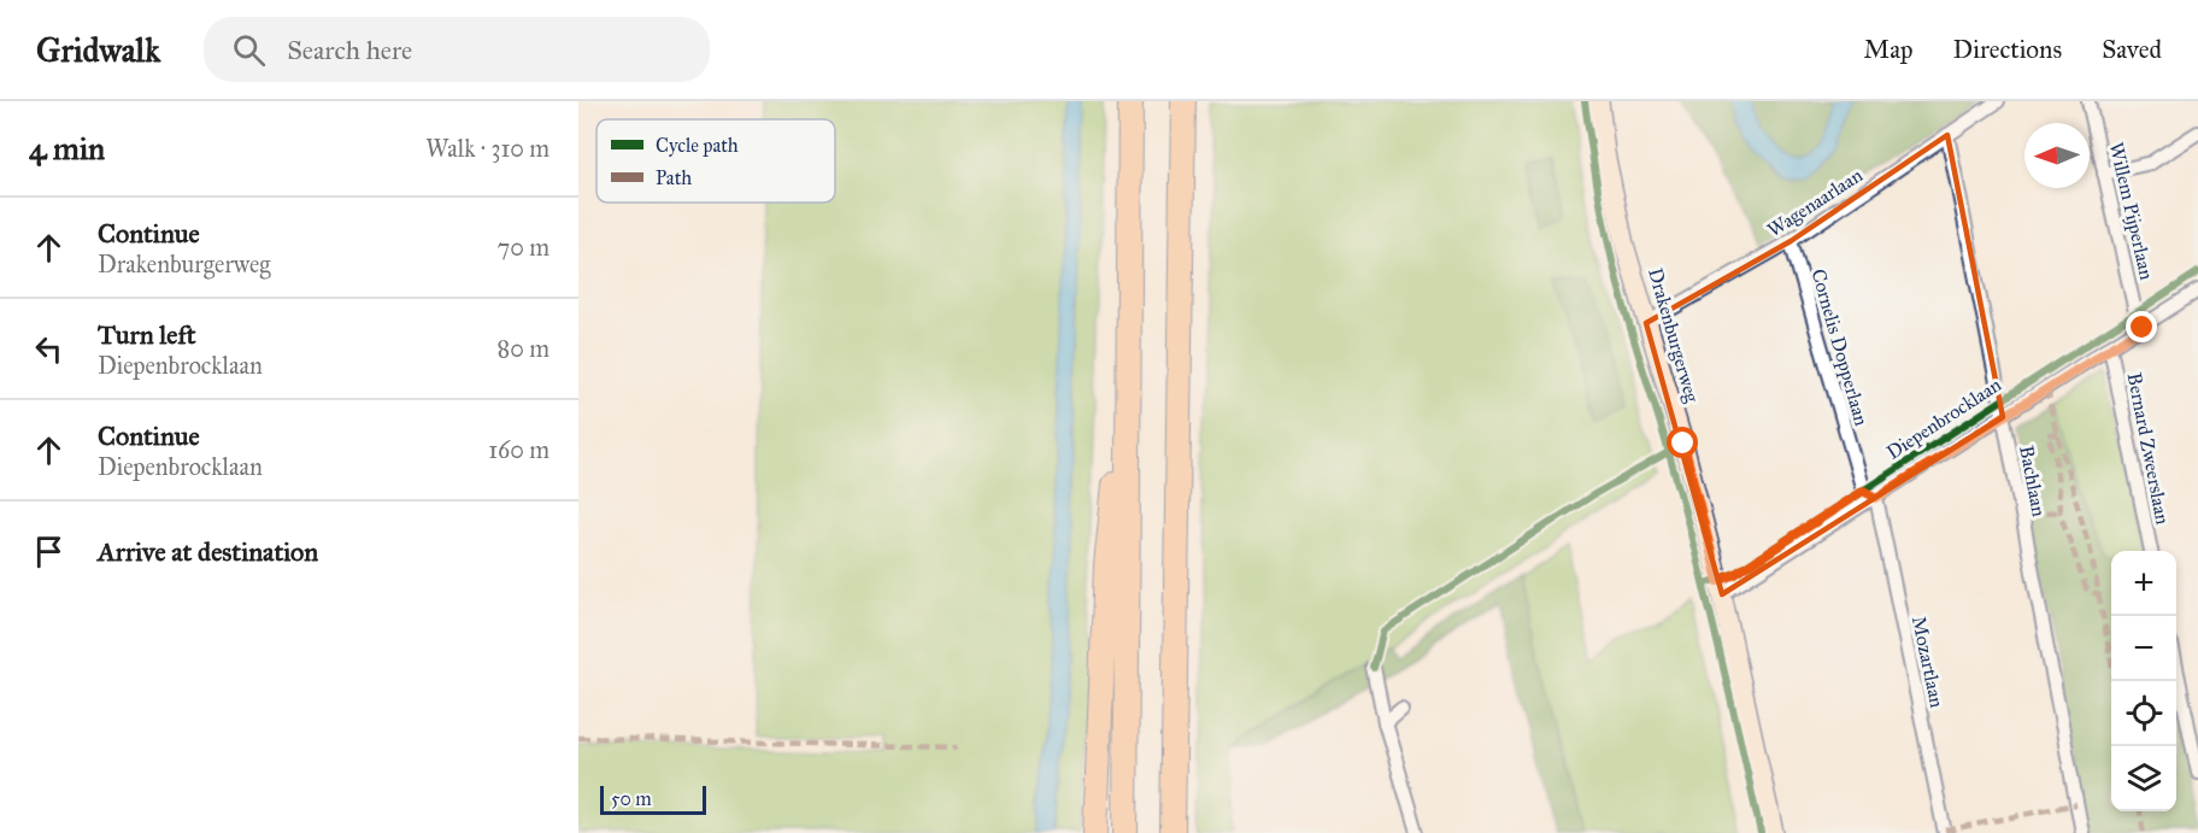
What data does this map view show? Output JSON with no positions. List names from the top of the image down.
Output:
{
  "streets": {
    "main road": ["Drakenburgerweg"],
    "street": [
      "Wagenaarlaan",
      "Willem Pijperlaan",
      "Cornelis Dopperlaan",
      "Diepenbrocklaan",
      "Bernard Zweerslaan",
      "Bachlaan",
      "Mozartlaan"
    ]
  },
  "crossings": [
    ["Wagenaarlaan", "Drakenburgerweg"],
    ["Wagenaarlaan", "Cornelis Dopperlaan"],
    ["Wagenaarlaan", "Bachlaan"],
    ["Willem Pijperlaan", "Diepenbrocklaan"],
    ["Drakenburgerweg", "Diepenbrocklaan"],
    ["Cornelis Dopperlaan", "Diepenbrocklaan"],
    ["Cornelis Dopperlaan", "Mozartlaan"],
    ["Diepenbrocklaan", "Bernard Zweerslaan"],
    ["Diepenbrocklaan", "Bachlaan"],
    ["Diepenbrocklaan", "Mozartlaan"]
  ],
  "legend": ["Cycle path", "Path"],
  "scale_bar": "50 m",
  "north": "left",
  "page": {
    "header": "Gridwalk",
    "search": "Search here",
    "nav": ["Map", "Directions", "Saved"],
    "heading": ["4 min", "Walk · 310 m"],
    "list": [
      ["Continue", "Drakenburgerweg", "70 m"],
      ["Turn left", "Diepenbrocklaan", "80 m"],
      ["Continue", "Diepenbrocklaan", "160 m"],
      "Arrive at destination"
    ],
    "map_buttons": ["+", "−"],
    "scale": "50 m"
  }
}
